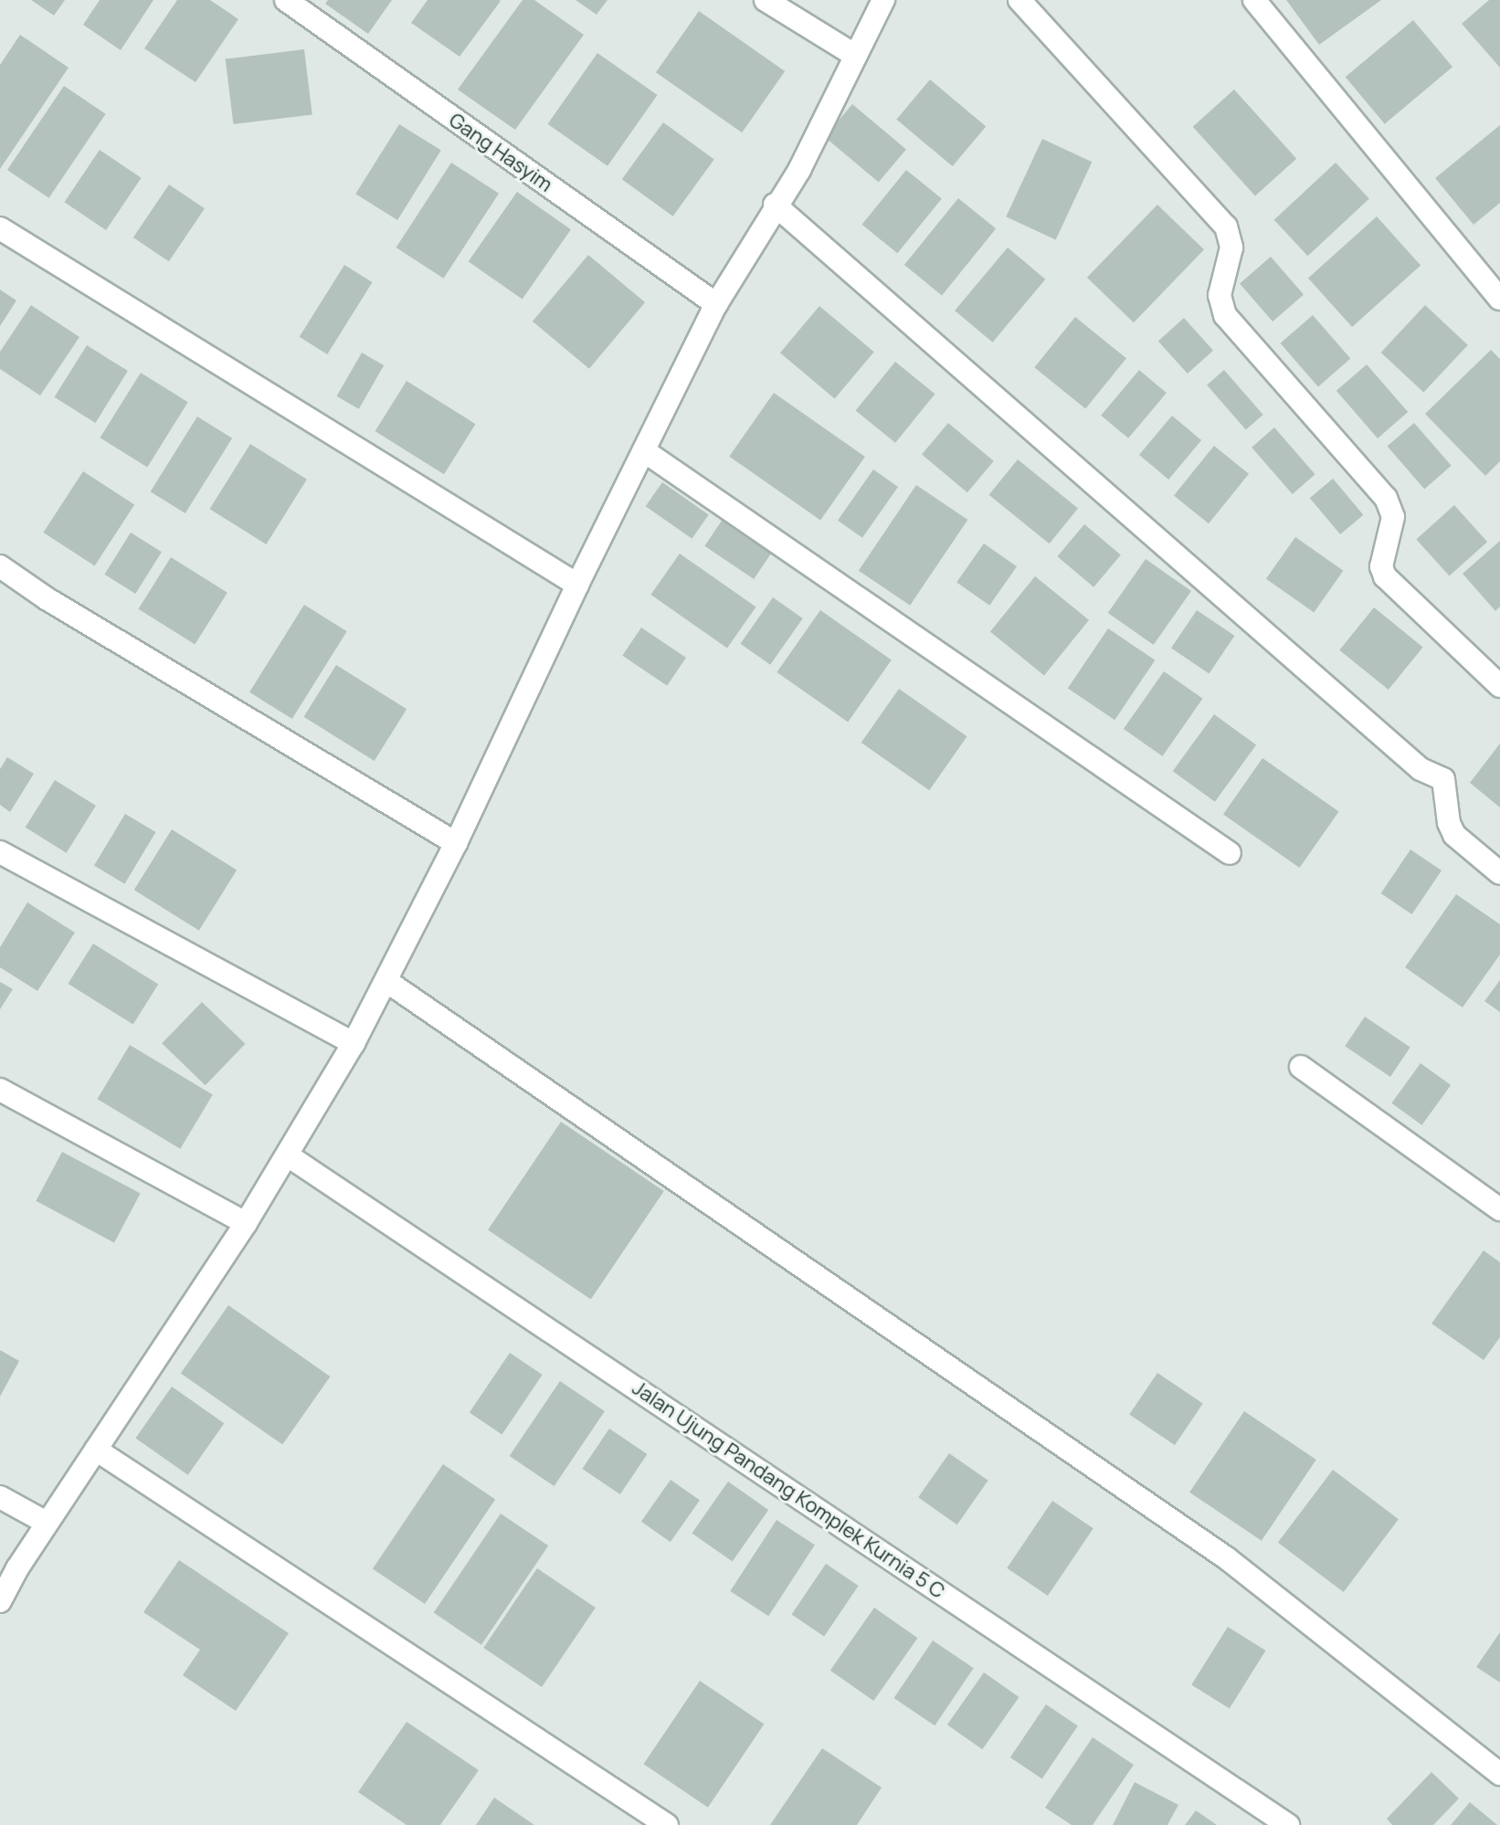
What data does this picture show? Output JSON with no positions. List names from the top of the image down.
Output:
{
  "streets": {
    "street": ["Gang Hasyim", "Jalan Ujung Pandang Komplek Kurnia 5 C"]
  }
}
